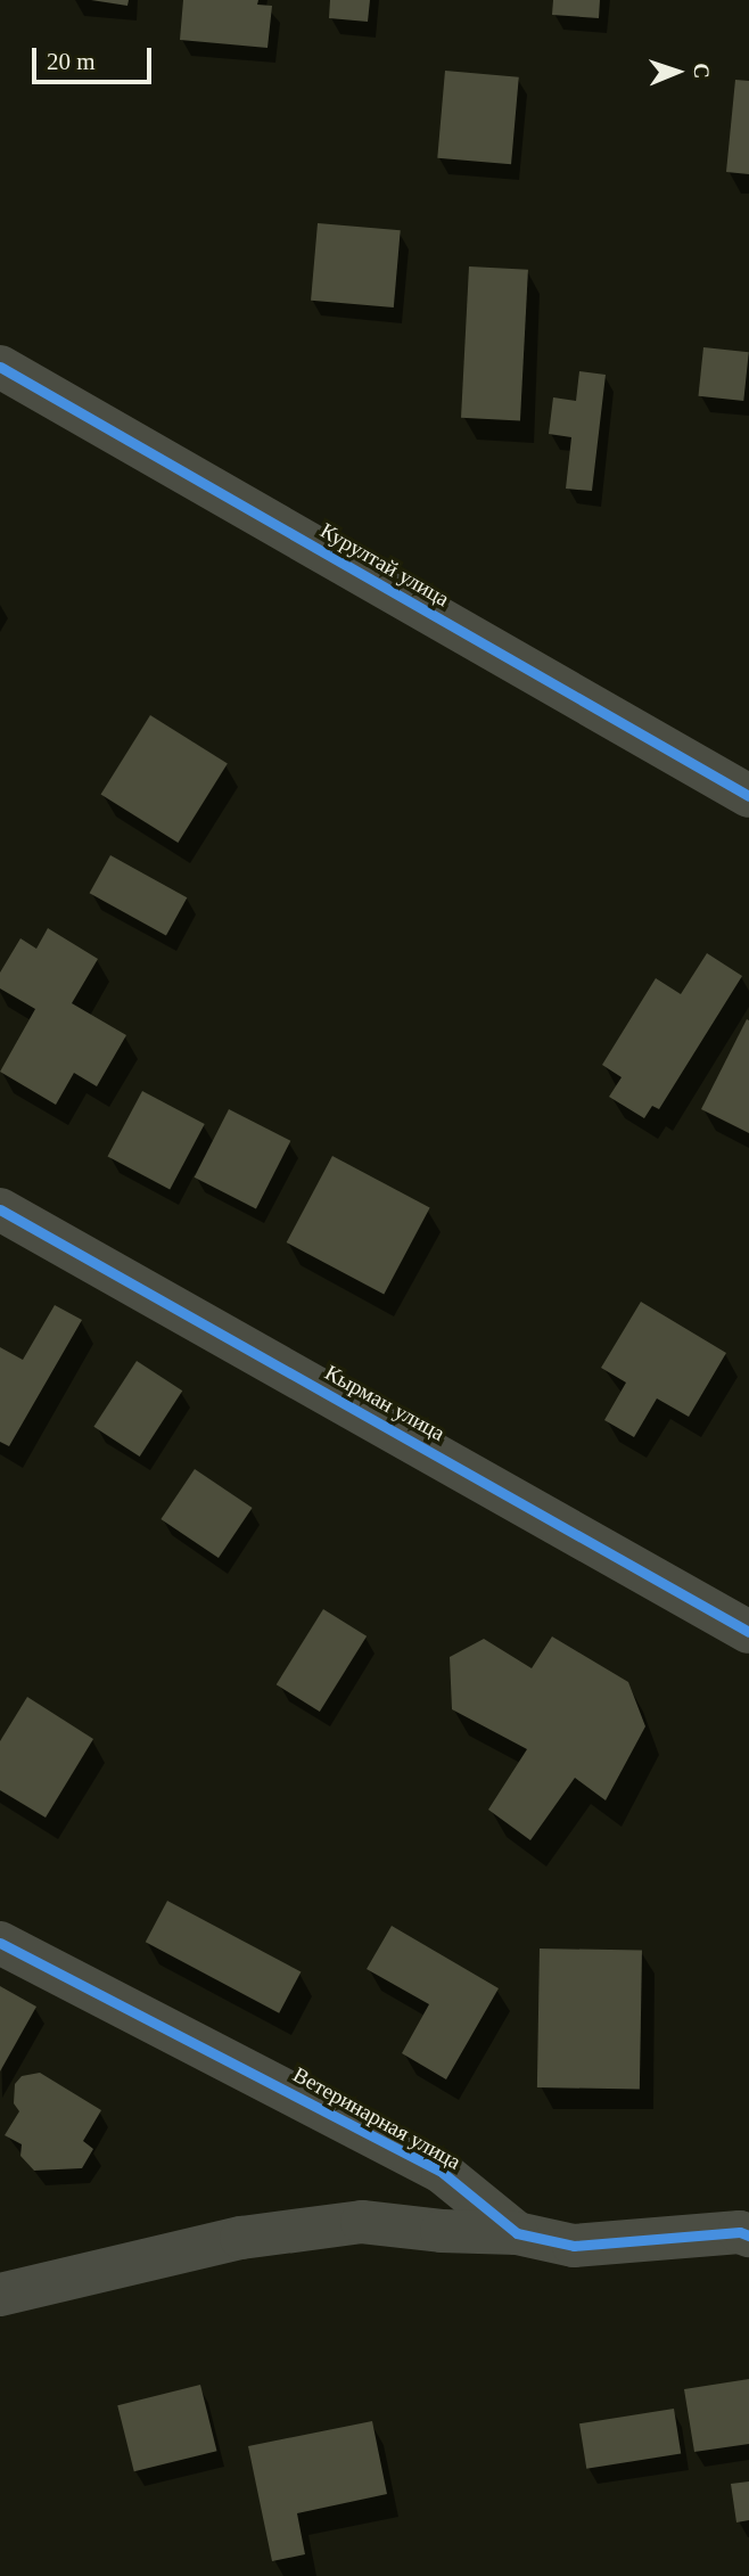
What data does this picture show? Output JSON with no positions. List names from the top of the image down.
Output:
{
  "streets": {
    "street": ["Курултай улица", "Кырман улица", "Ветеринарная улица"]
  },
  "scale_bar": "20 m",
  "north": "right"
}
